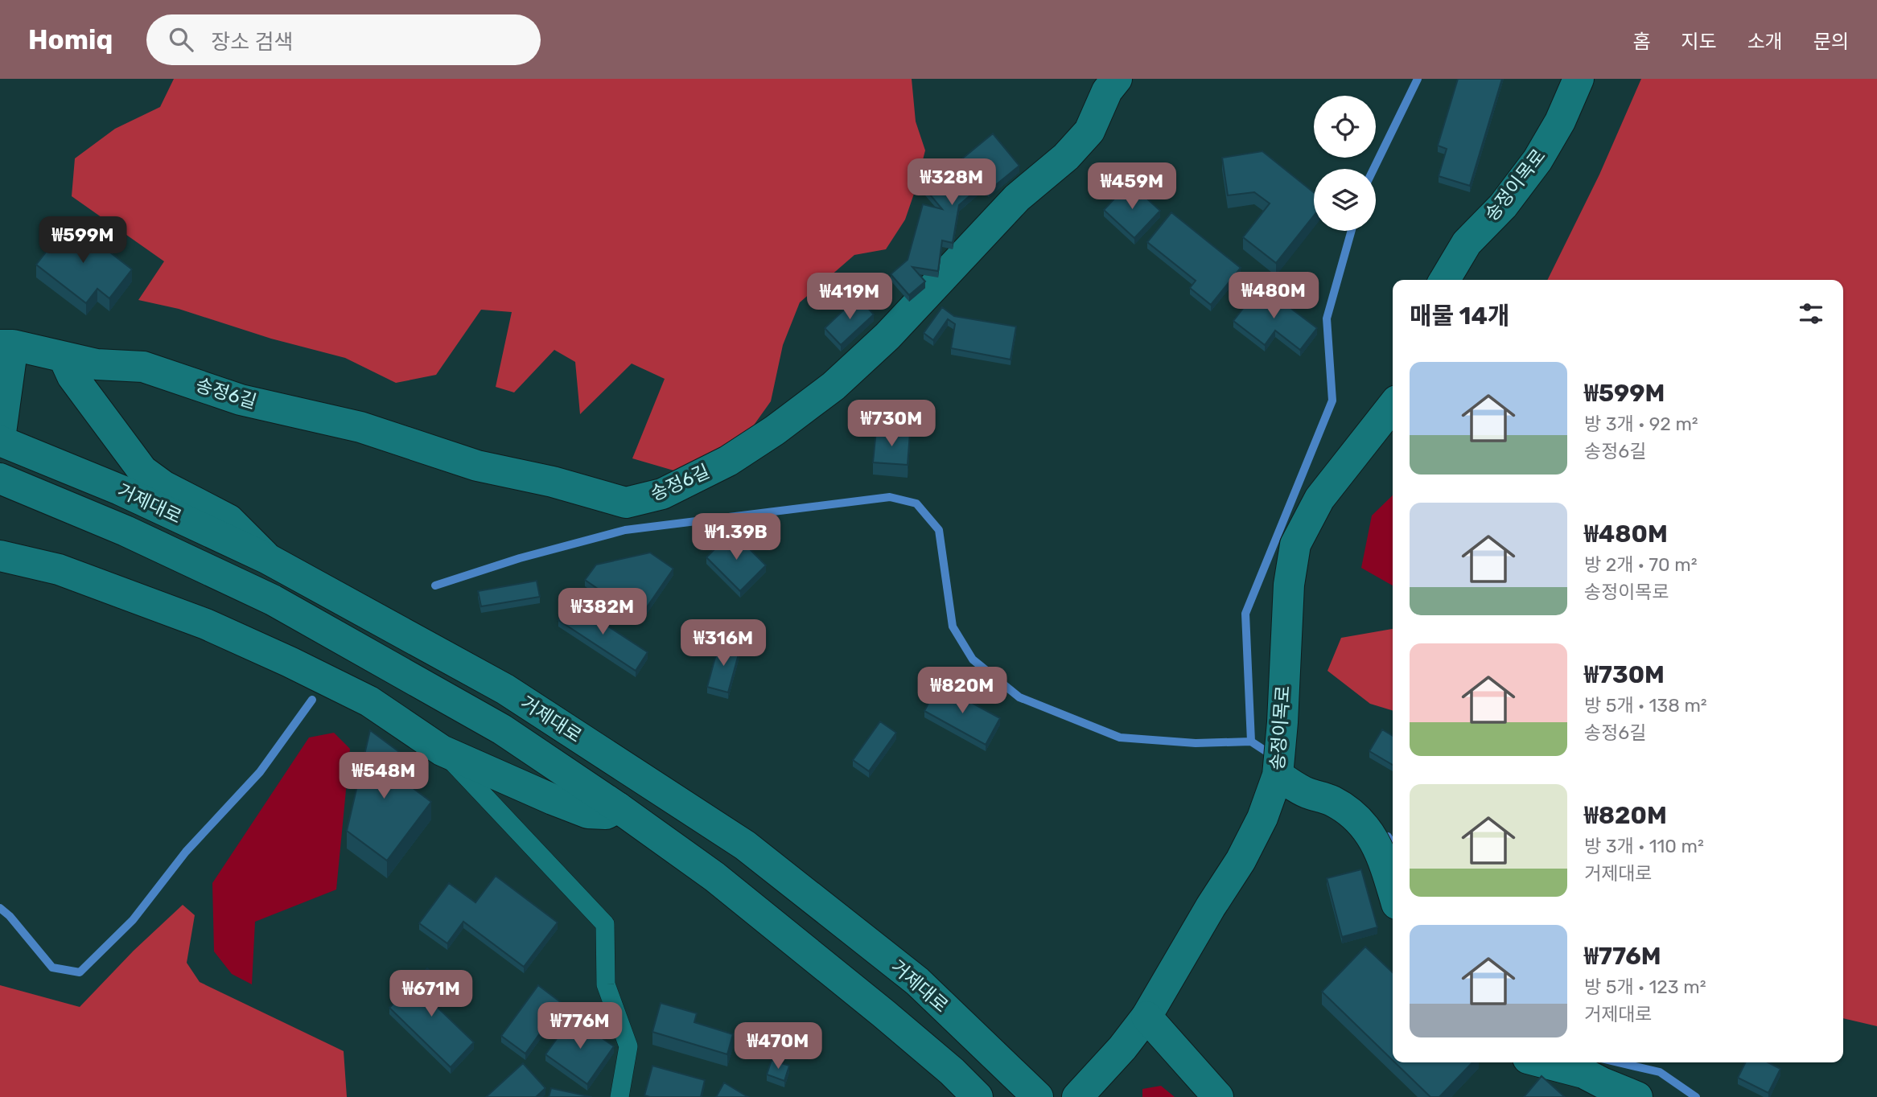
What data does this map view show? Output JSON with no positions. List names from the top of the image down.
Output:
{
  "streets": {
    "street": ["송정이목로", "송정6길", "거제대로"]
  },
  "page": {
    "header": "Homiq",
    "search": "장소 검색",
    "nav": [
      "홈",
      "지도",
      "소개",
      "문의"
    ],
    "price": [
      "₩328M",
      "₩459M",
      "₩599M",
      "₩480M",
      "₩419M",
      "₩730M",
      "₩1.39B",
      "₩382M",
      "₩316M",
      "₩820M",
      "₩548M",
      "₩671M",
      "₩776M",
      "₩470M"
    ],
    "heading": "매물 14개",
    "list": [
      {
        "name": "₩599M",
        "note": "방 3개 · 92 m² · 송정6길"
      },
      {
        "name": "₩480M",
        "note": "방 2개 · 70 m² · 송정이목로"
      },
      {
        "name": "₩730M",
        "note": "방 5개 · 138 m² · 송정6길"
      },
      {
        "name": "₩820M",
        "note": "방 3개 · 110 m² · 거제대로"
      },
      {
        "name": "₩776M",
        "note": "방 5개 · 123 m² · 거제대로"
      }
    ]
  }
}
